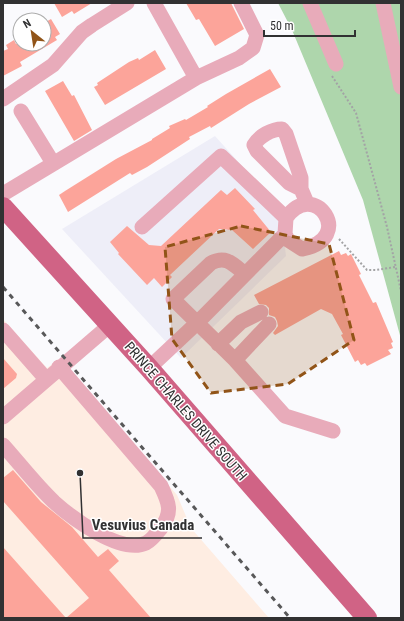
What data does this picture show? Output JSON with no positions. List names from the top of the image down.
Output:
{
  "streets": {
    "main road": ["PRINCE CHARLES DRIVE SOUTH"]
  },
  "places": ["Vesuvius Canada"],
  "scale_bar": "50 m",
  "north": "top left"
}
